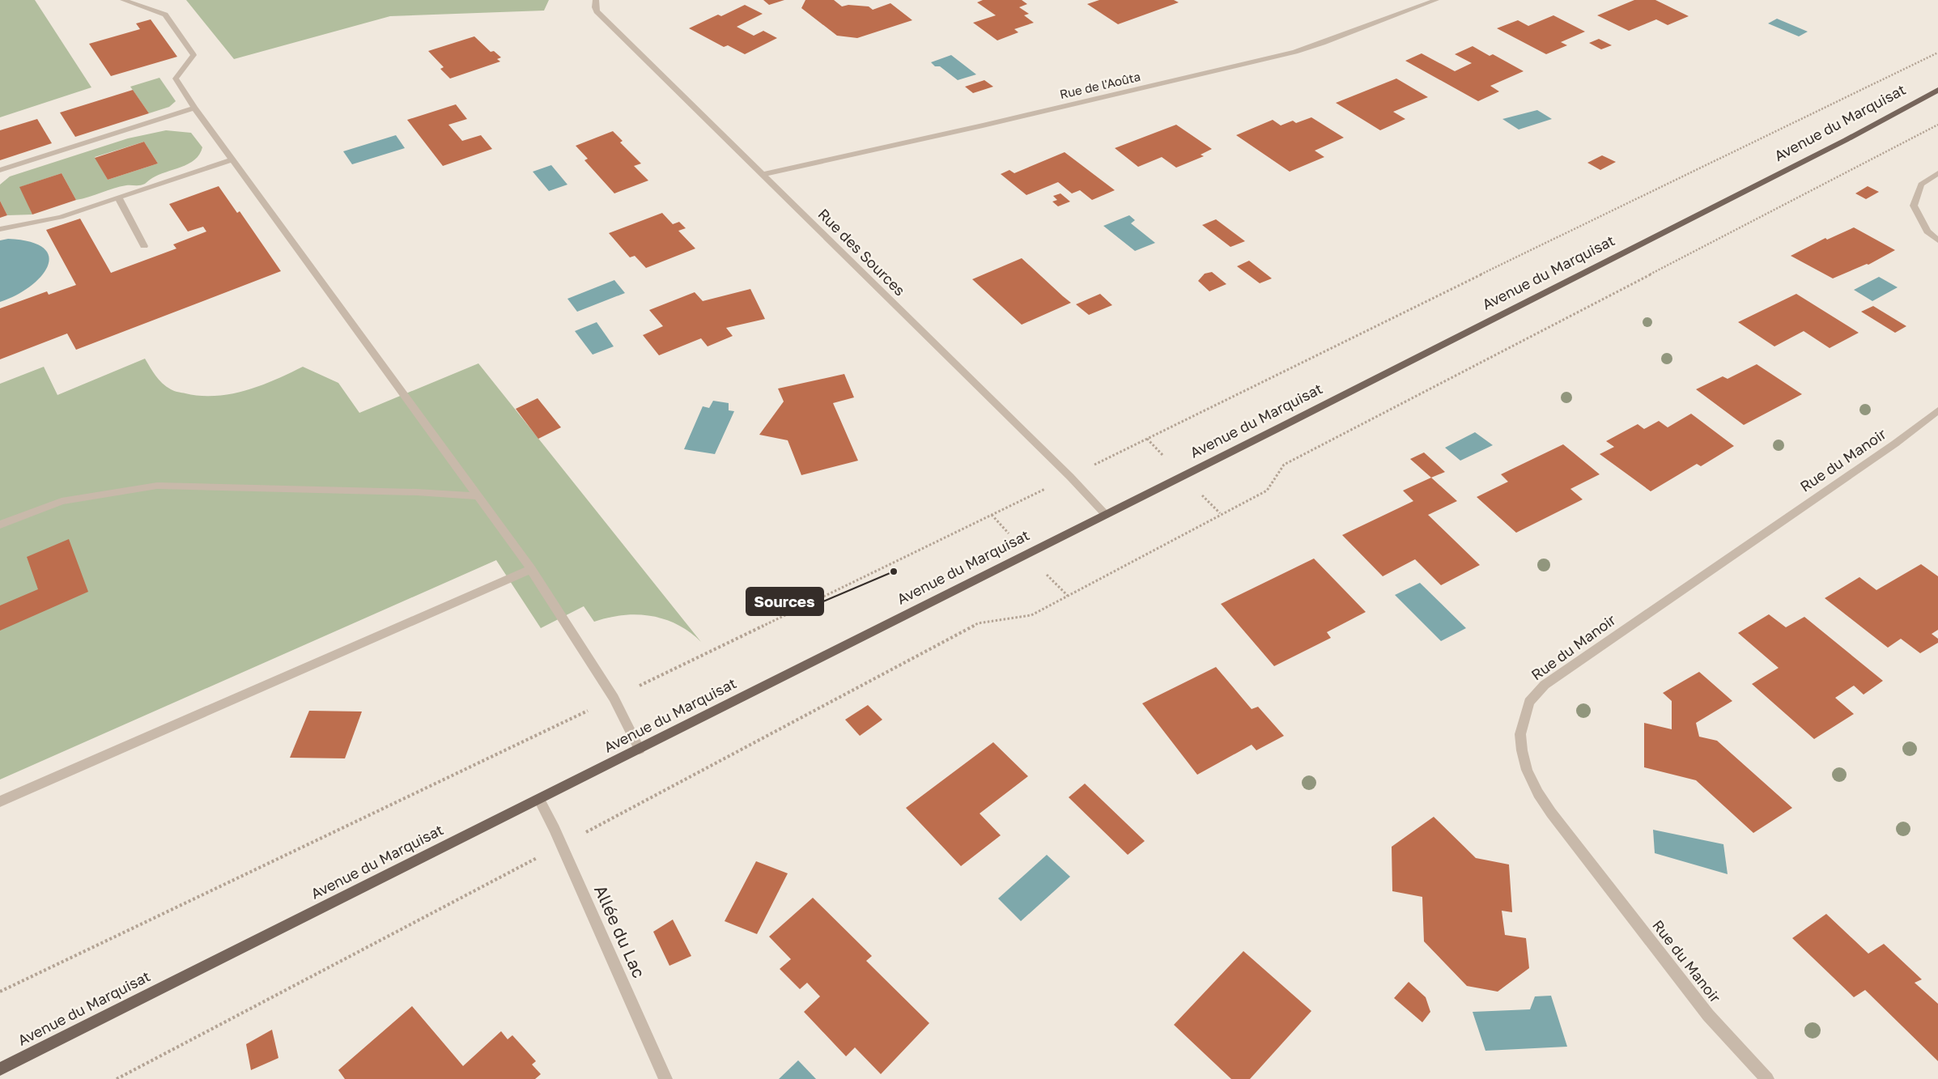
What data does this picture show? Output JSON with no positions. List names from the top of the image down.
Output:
{
  "streets": {
    "main road": ["Avenue du Marquisat"],
    "street": [
      "Rue de l'Aoûta",
      "Rue des Sources",
      "Rue du Manoir",
      "Allée du Lac"
    ]
  },
  "crossings": [
    ["Rue de l'Aoûta", "Rue des Sources"],
    ["Avenue du Marquisat", "Rue des Sources"],
    ["Avenue du Marquisat", "Allée du Lac"]
  ],
  "places": ["Sources"]
}
